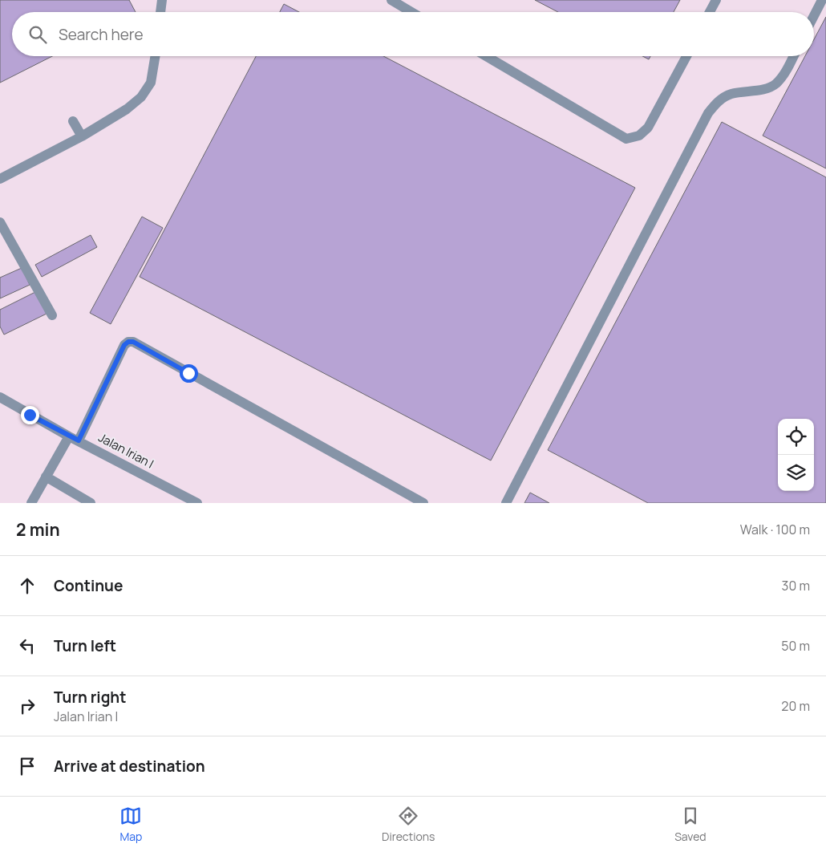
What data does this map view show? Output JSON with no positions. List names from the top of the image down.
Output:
{
  "streets": {
    "street": ["Jalan Irian I"]
  },
  "page": {
    "search": "Search here",
    "heading": ["2 min", "Walk · 100 m"],
    "list": [
      ["Continue", "30 m"],
      ["Turn left", "50 m"],
      ["Turn right", "Jalan Irian I", "20 m"],
      "Arrive at destination"
    ],
    "nav": ["Map", "Directions", "Saved"]
  }
}
